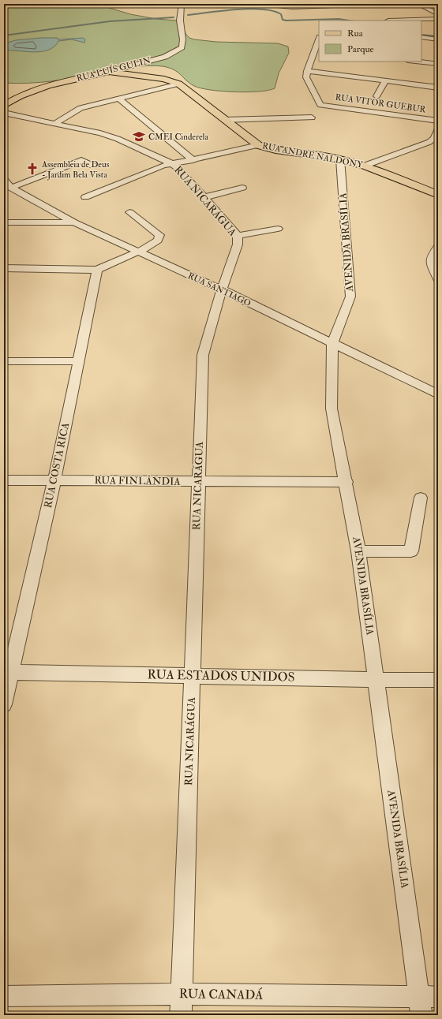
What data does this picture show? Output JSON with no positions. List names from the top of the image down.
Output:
{
  "streets": {
    "main road": ["RUA LUÍS GULIN", "RUA ANDRÉ NALDONY"],
    "street": [
      "RUA VITOR GUEBUR",
      "RUA NICARÁGUA",
      "AVENIDA BRASÍLIA",
      "RUA SANTIAGO",
      "RUA COSTA RICA",
      "RUA FINLÂNDIA",
      "RUA ESTADOS UNIDOS",
      "RUA CANADÁ"
    ]
  },
  "crossings": [
    ["RUA LUÍS GULIN", "RUA ANDRÉ NALDONY"],
    ["RUA ANDRÉ NALDONY", "AVENIDA BRASÍLIA"],
    ["RUA NICARÁGUA", "RUA SANTIAGO"],
    ["RUA NICARÁGUA", "RUA FINLÂNDIA"],
    ["RUA NICARÁGUA", "RUA ESTADOS UNIDOS"],
    ["RUA NICARÁGUA", "RUA CANADÁ"],
    ["AVENIDA BRASÍLIA", "RUA SANTIAGO"],
    ["AVENIDA BRASÍLIA", "RUA FINLÂNDIA"],
    ["AVENIDA BRASÍLIA", "RUA ESTADOS UNIDOS"],
    ["AVENIDA BRASÍLIA", "RUA CANADÁ"],
    ["RUA COSTA RICA", "RUA FINLÂNDIA"],
    ["RUA COSTA RICA", "RUA ESTADOS UNIDOS"]
  ],
  "places": {
    "school or university": ["CMEI Cinderela"],
    "church": ["Assembleia de Deus - Jardim Bela Vista"]
  },
  "legend": ["Rua", "Parque"]
}
